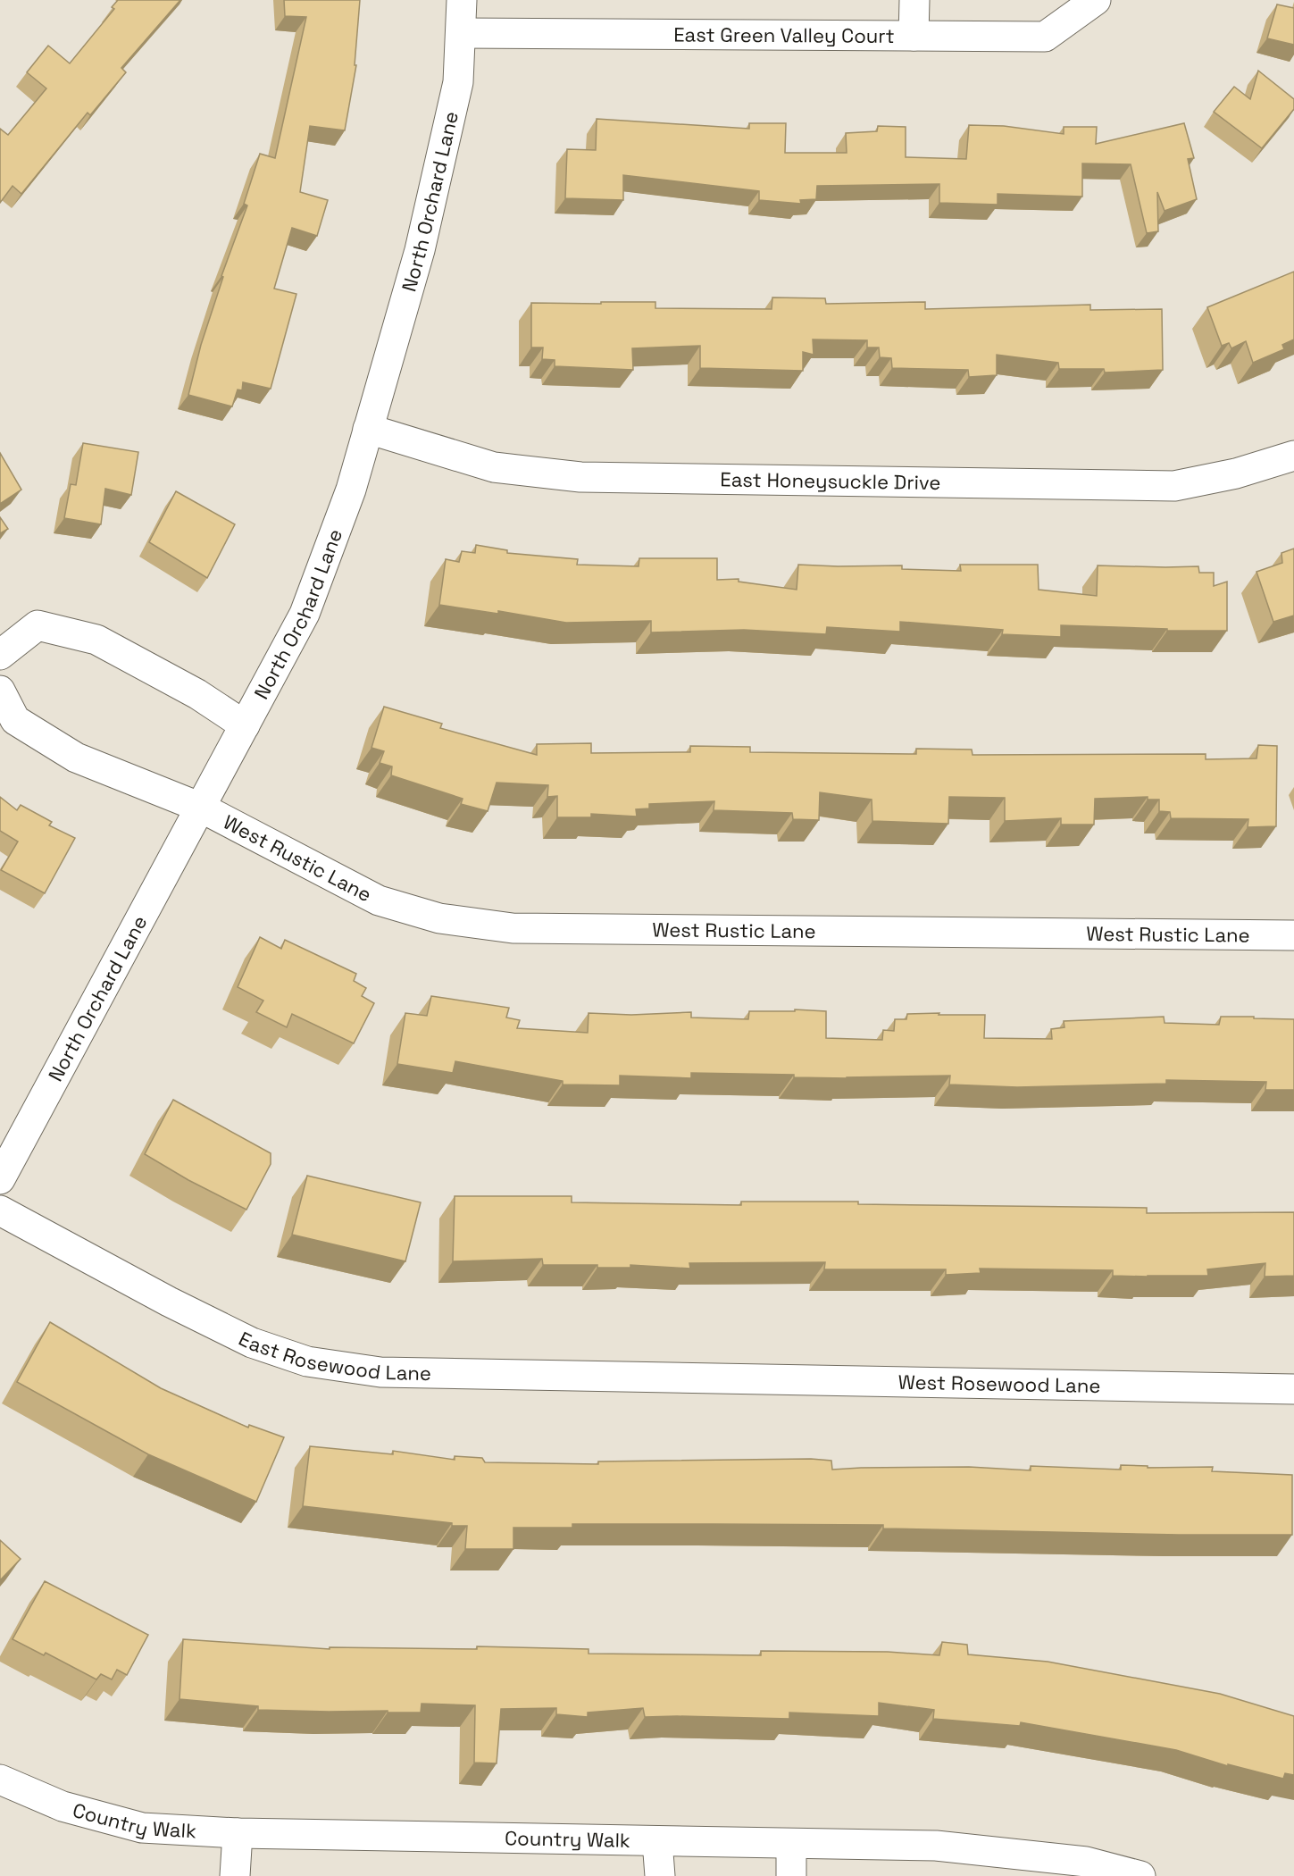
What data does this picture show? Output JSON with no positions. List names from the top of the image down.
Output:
{
  "streets": {
    "street": [
      "East Green Valley Court",
      "North Orchard Lane",
      "East Honeysuckle Drive",
      "West Rustic Lane",
      "East Rosewood Lane",
      "West Rosewood Lane",
      "Country Walk"
    ]
  },
  "crossings": [
    ["East Green Valley Court", "North Orchard Lane"],
    ["North Orchard Lane", "East Honeysuckle Drive"],
    ["North Orchard Lane", "West Rustic Lane"],
    ["East Rosewood Lane", "West Rosewood Lane"]
  ]
}
